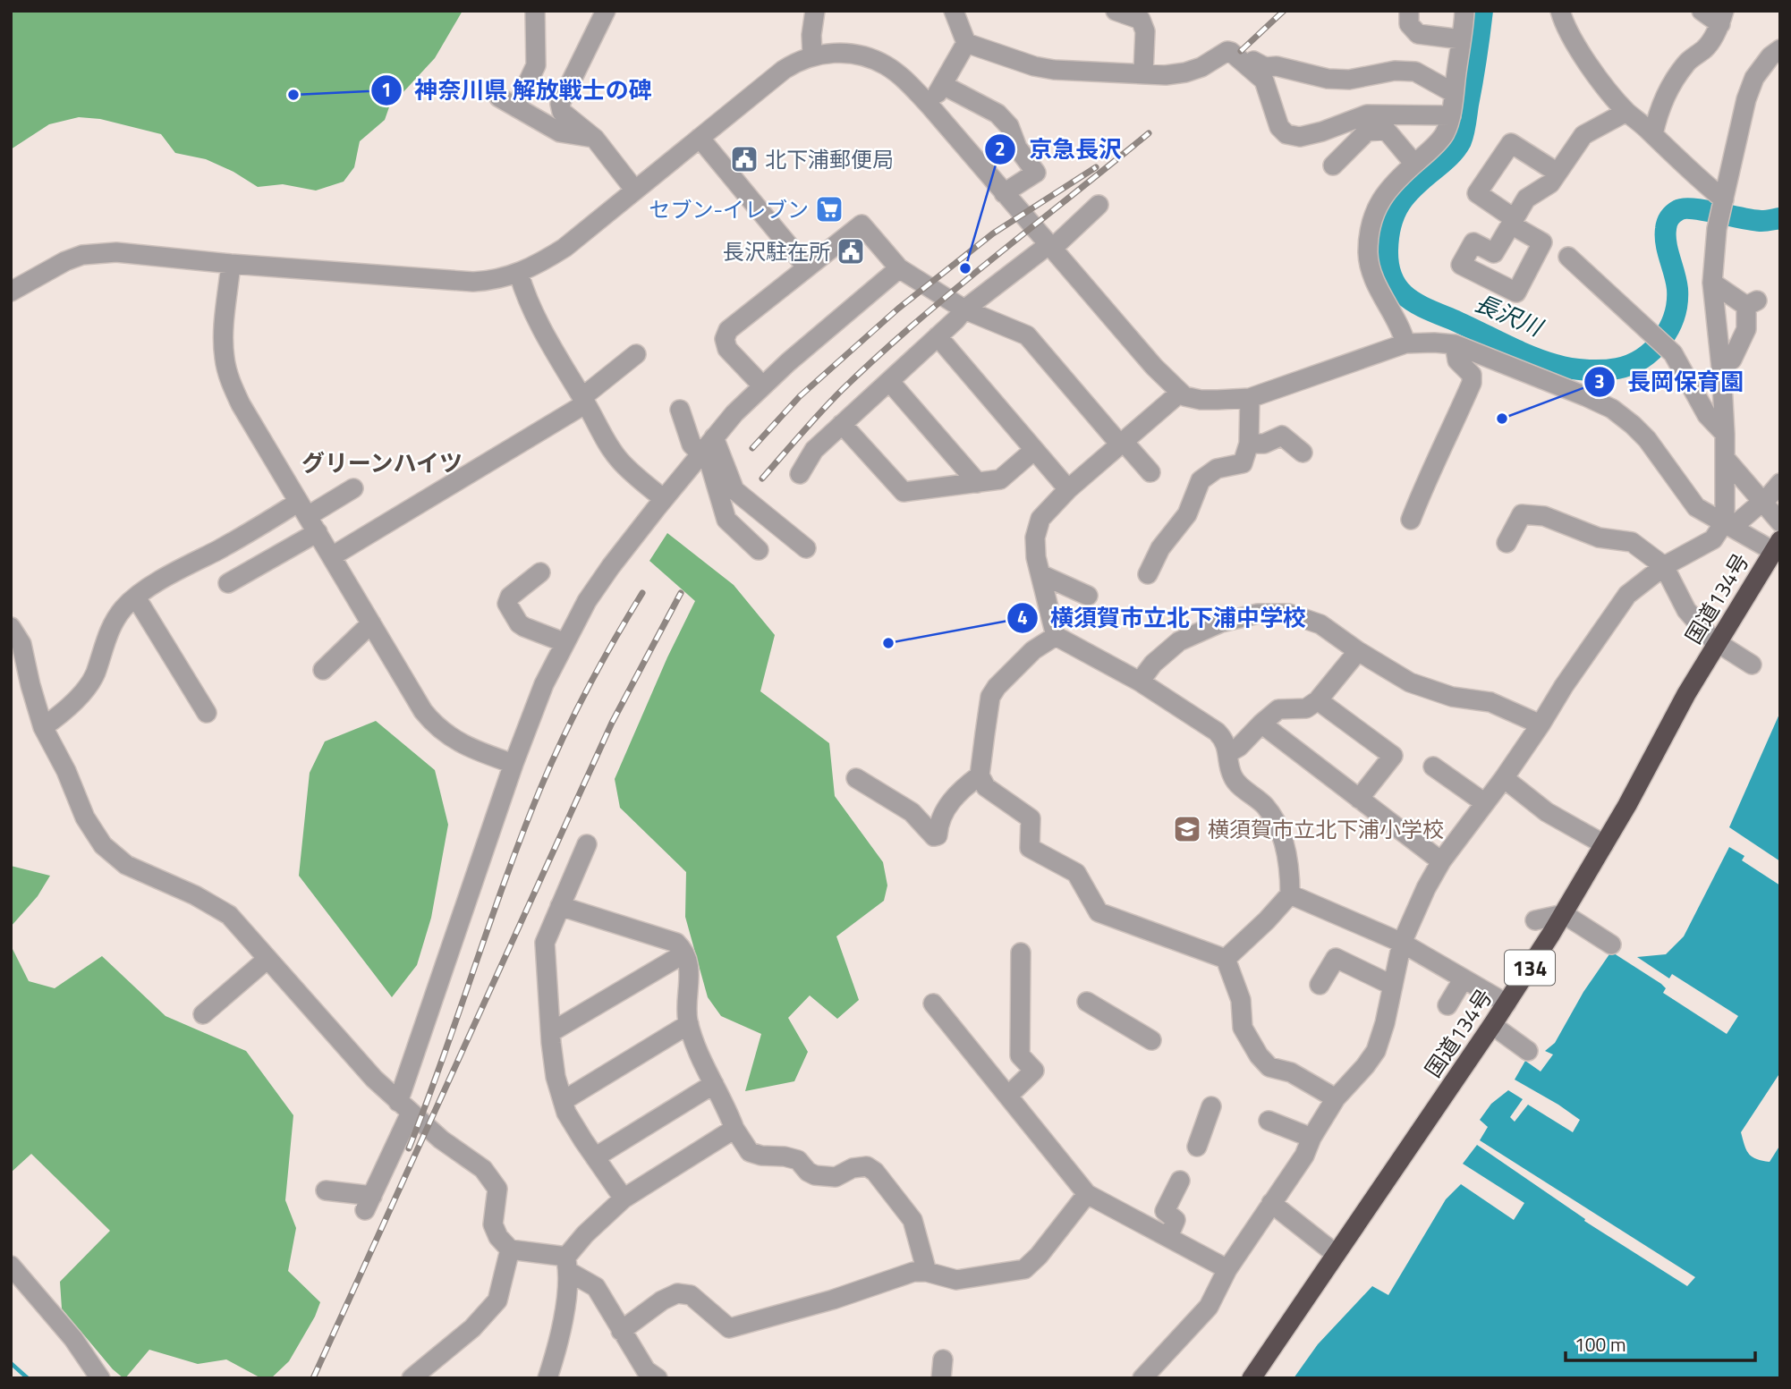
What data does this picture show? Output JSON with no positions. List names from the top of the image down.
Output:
{
  "streets": {
    "highway": ["国道134号", "134"]
  },
  "districts": ["グリーンハイツ"],
  "water": ["長沢川"],
  "places": {
    "other": [
      "神奈川県 解放戦士の碑",
      "京急長沢",
      "長岡保育園",
      "横須賀市立北下浦中学校"
    ],
    "public building": ["北下浦郵便局", "長沢駐在所"],
    "supermarket": ["セブン-イレブン"],
    "school or university": ["横須賀市立北下浦小学校"]
  },
  "scale_bar": "100 m"
}
